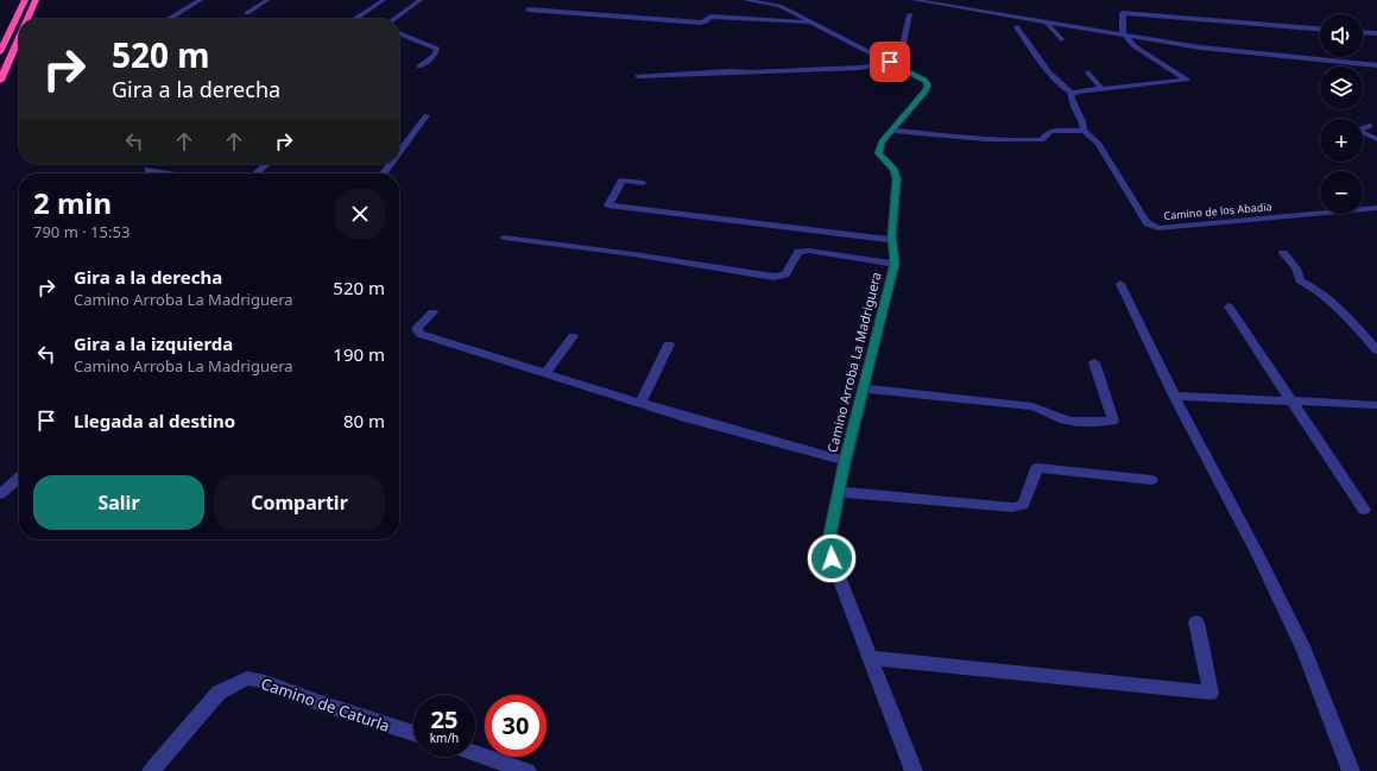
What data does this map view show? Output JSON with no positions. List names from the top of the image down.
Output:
{
  "streets": {
    "street": ["Camino de los Abadia", "Camino Arroba La Madriguera", "Camino de Caturla"]
  },
  "page": {
    "map_buttons": ["+", "−"],
    "turn": ["520 m", "Gira a la derecha"],
    "heading": ["2 min", "790 m · 15:53"],
    "list": [
      {
        "name": "Gira a la derecha",
        "note": "Camino Arroba La Madriguera",
        "value": "520 m"
      },
      {
        "name": "Gira a la izquierda",
        "note": "Camino Arroba La Madriguera",
        "value": "190 m"
      },
      {
        "name": "Llegada al destino",
        "value": "80 m"
      }
    ],
    "buttons": ["Salir", "Compartir"],
    "speed": "25 km/h",
    "limit": "30"
  }
}
